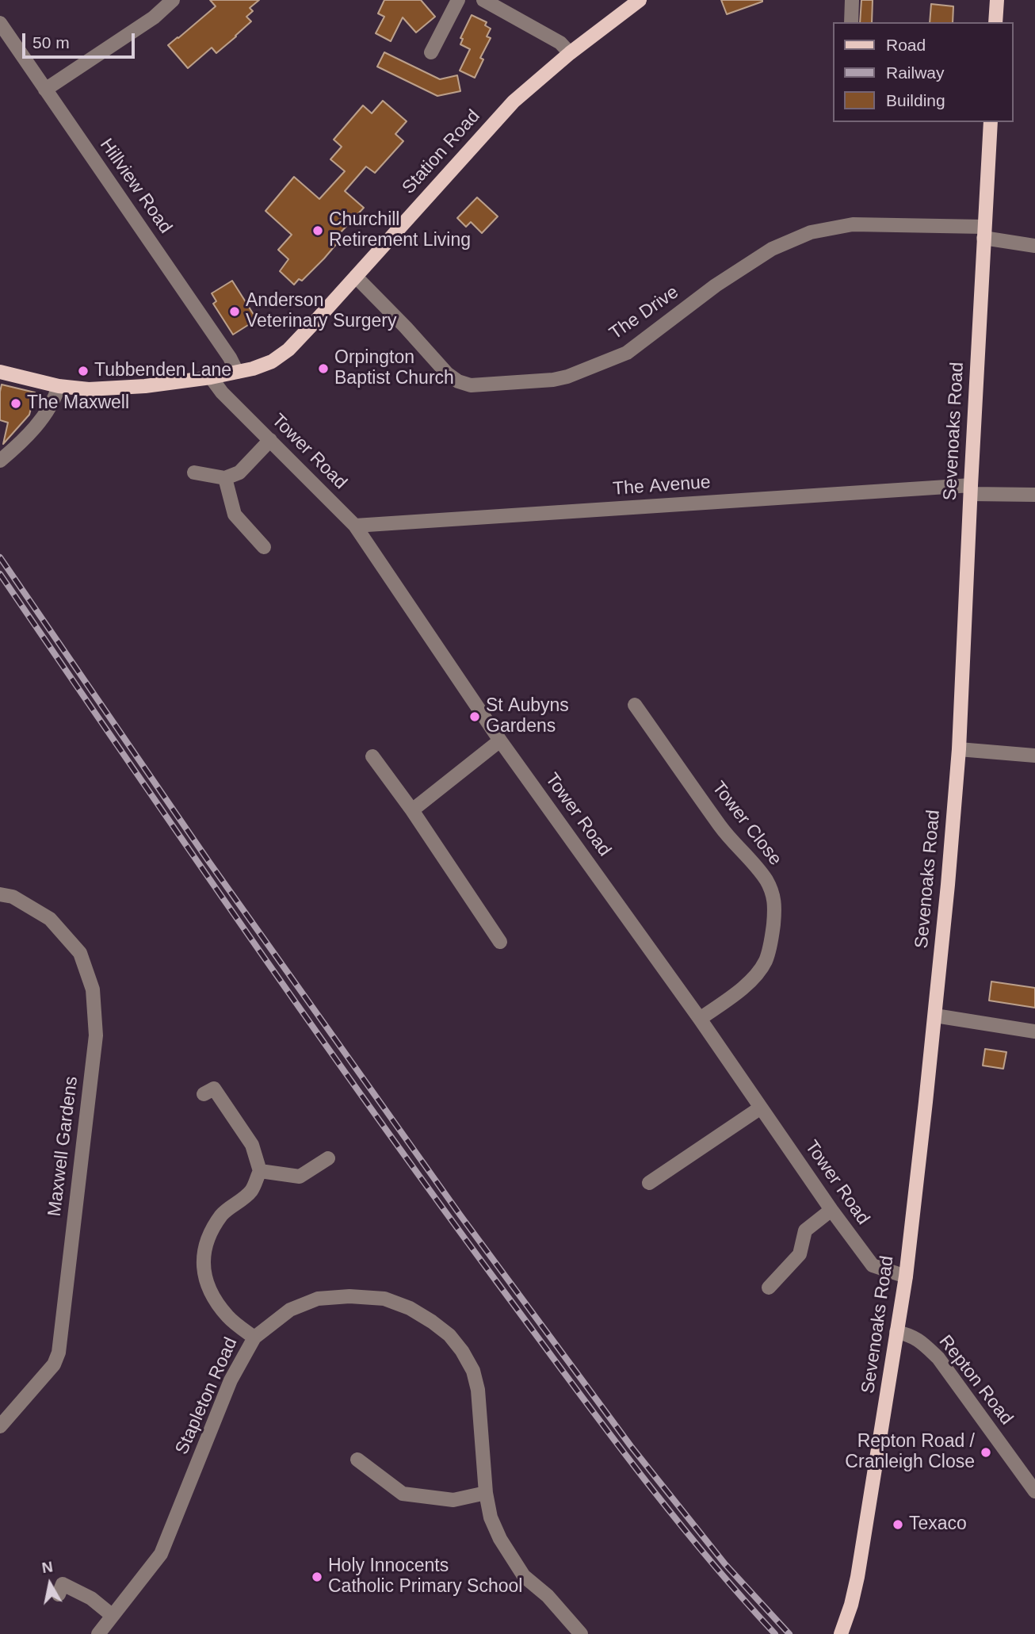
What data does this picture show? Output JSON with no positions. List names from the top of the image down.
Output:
{
  "streets": {
    "main road": ["Station Road", "Sevenoaks Road"],
    "street": [
      "Hillview Road",
      "The Drive",
      "Tower Road",
      "The Avenue",
      "Tower Close",
      "Maxwell Gardens",
      "Repton Road",
      "Stapleton Road"
    ]
  },
  "crossings": [
    ["Station Road", "Hillview Road"],
    ["Station Road", "The Drive"],
    ["Station Road", "Tower Road"],
    ["The Drive", "Sevenoaks Road"],
    ["Sevenoaks Road", "Tower Road"],
    ["Sevenoaks Road", "The Avenue"],
    ["Sevenoaks Road", "Repton Road"],
    ["Tower Road", "The Avenue"],
    ["Tower Road", "Tower Close"]
  ],
  "places": [
    "Churchill Retirement Living",
    "Anderson Veterinary Surgery",
    "Orpington Baptist Church",
    "Tubbenden Lane",
    "The Maxwell",
    "St Aubyns Gardens",
    "Repton Road / Cranleigh Close",
    "Texaco",
    "Holy Innocents Catholic Primary School"
  ],
  "legend": ["Road", "Railway", "Building"],
  "scale_bar": "50 m",
  "north": "top"
}
